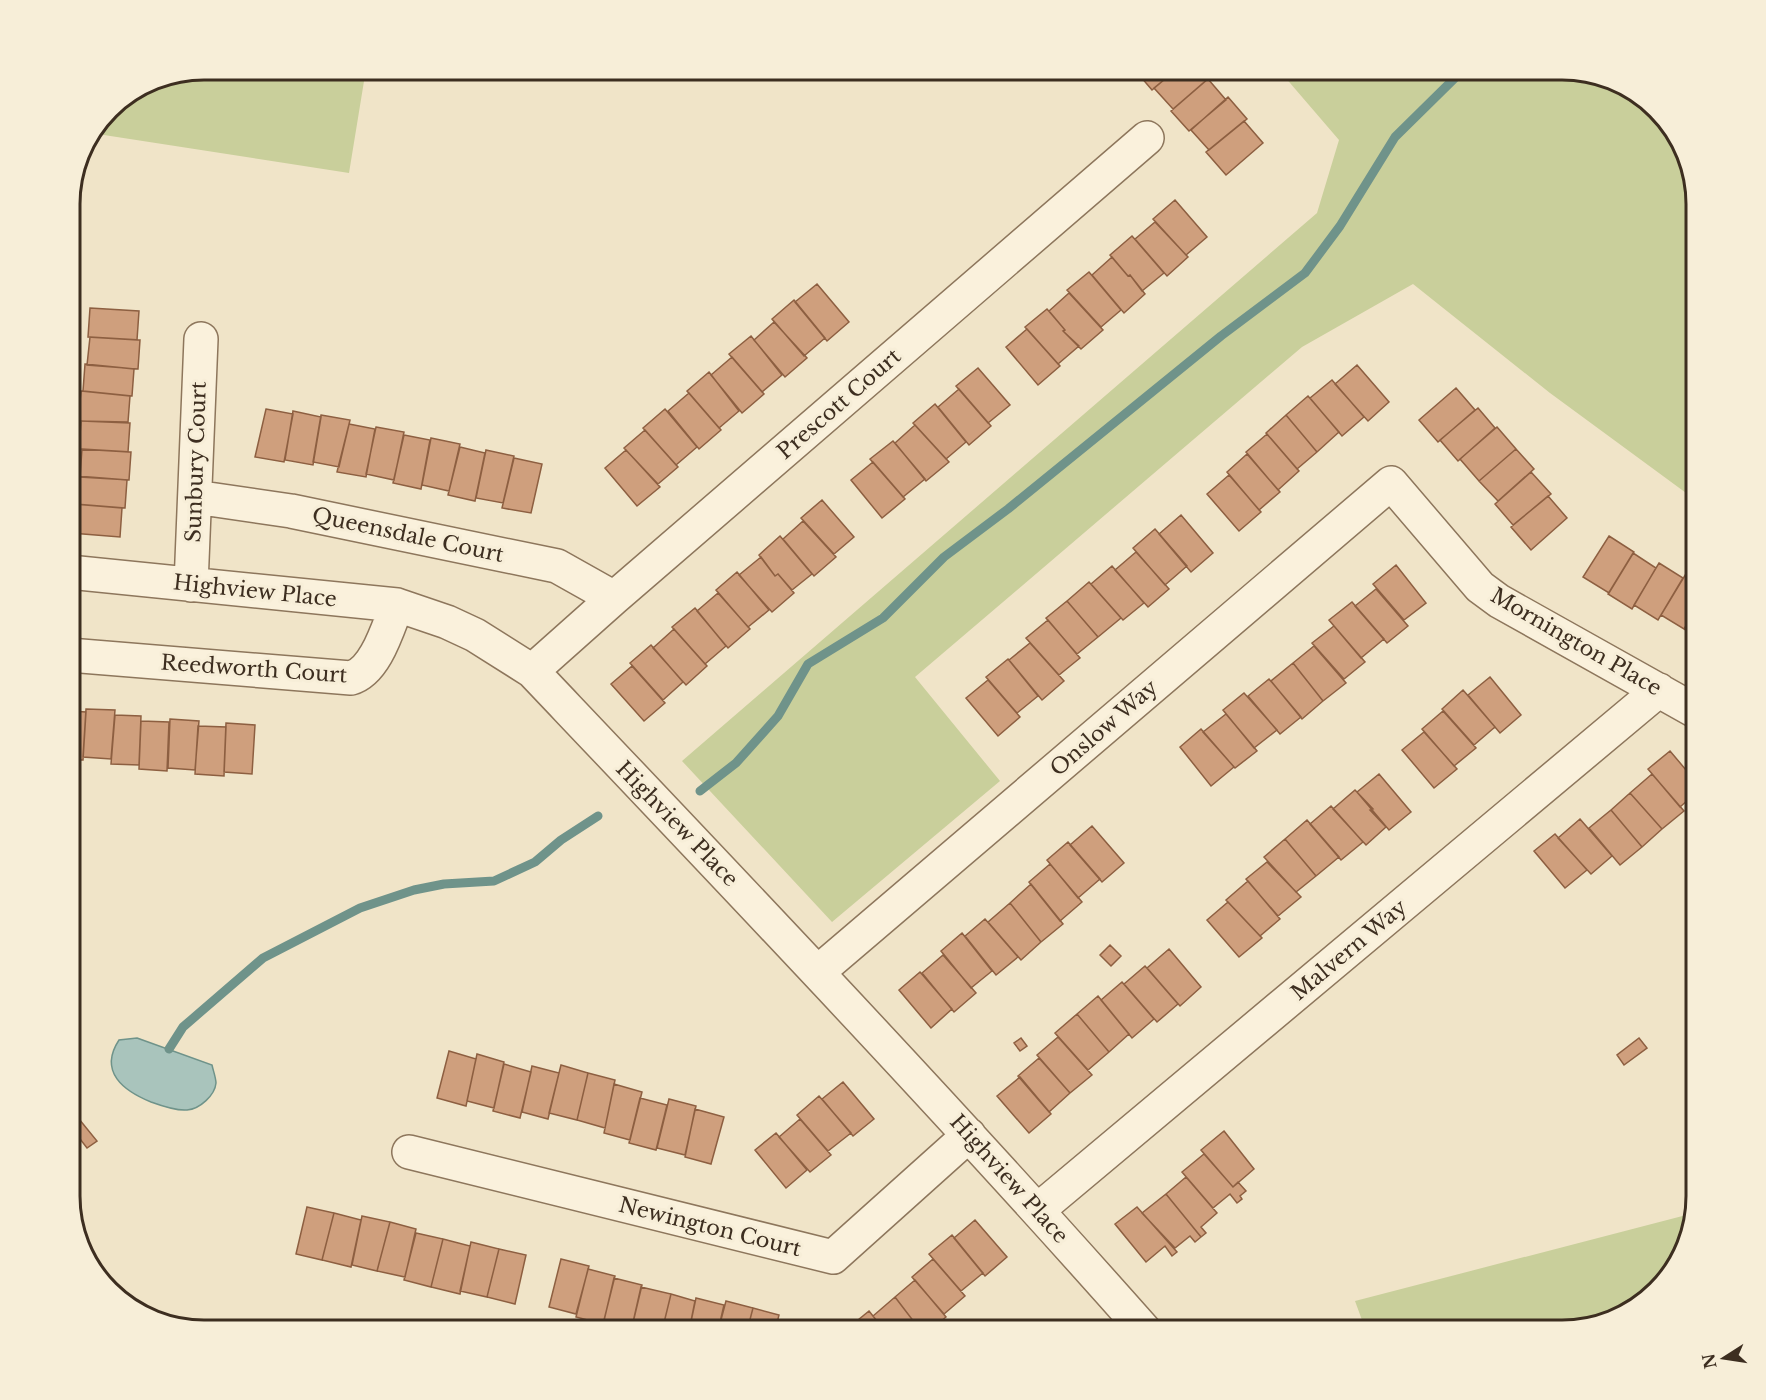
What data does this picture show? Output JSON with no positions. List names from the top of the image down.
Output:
{
  "streets": {
    "street": [
      "Prescott Court",
      "Sunbury Court",
      "Queensdale Court",
      "Highview Place",
      "Mornington Place",
      "Reedworth Court",
      "Onslow Way",
      "Malvern Way",
      "Newington Court"
    ]
  },
  "crossings": [
    ["Prescott Court", "Queensdale Court"],
    ["Prescott Court", "Highview Place"],
    ["Sunbury Court", "Queensdale Court"],
    ["Sunbury Court", "Highview Place"],
    ["Highview Place", "Reedworth Court"],
    ["Highview Place", "Onslow Way"],
    ["Highview Place", "Malvern Way"],
    ["Highview Place", "Newington Court"],
    ["Mornington Place", "Onslow Way"],
    ["Mornington Place", "Malvern Way"]
  ],
  "north": "left"
}
